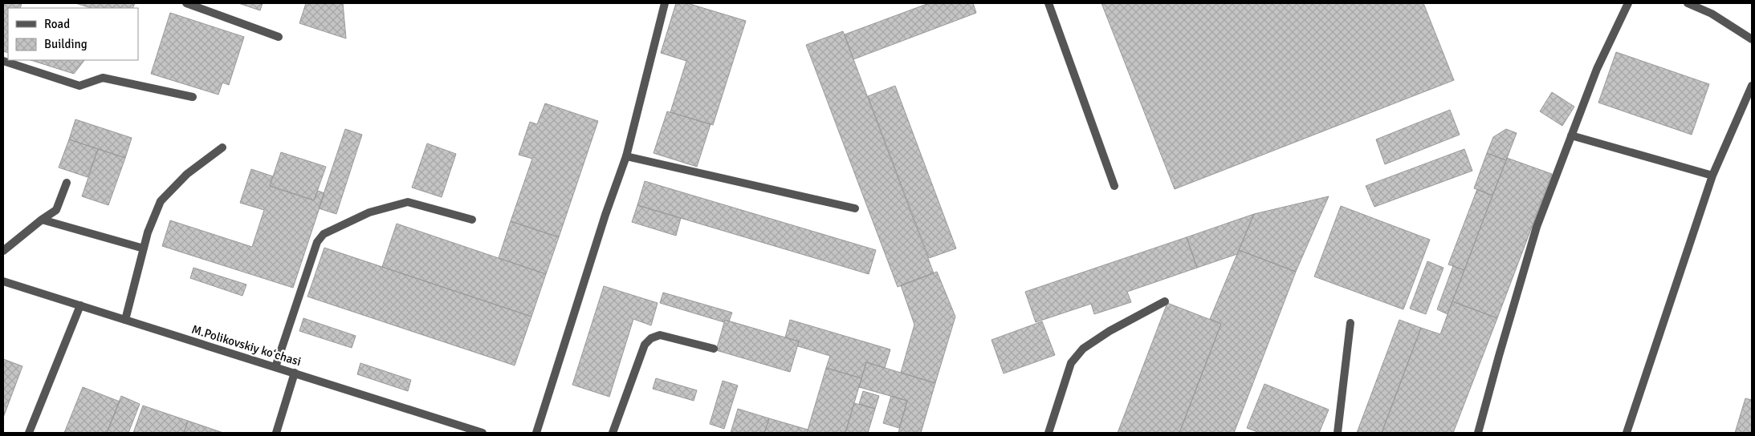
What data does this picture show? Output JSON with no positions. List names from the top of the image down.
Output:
{
  "streets": {
    "street": ["M.Polikovskiy koʻchasi"]
  },
  "legend": ["Road", "Building"]
}
